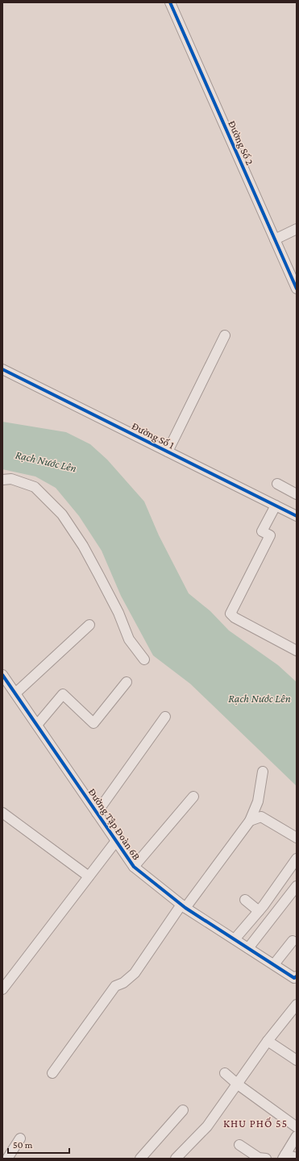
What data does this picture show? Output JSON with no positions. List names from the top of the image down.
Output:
{
  "streets": {
    "street": ["Đường Số 2", "Đường Số 1", "Đường Tập Đoàn 6B"]
  },
  "districts": ["KHU PHỐ 55"],
  "water": ["Rạch Nước Lên"],
  "scale_bar": "50 m"
}
